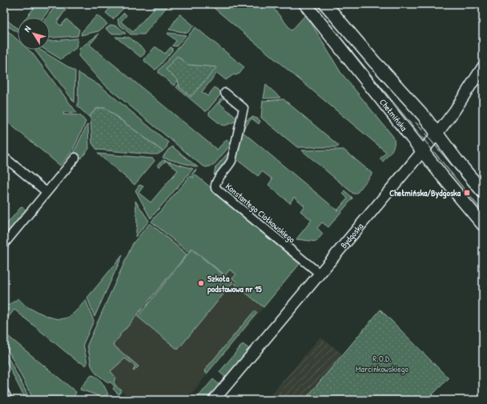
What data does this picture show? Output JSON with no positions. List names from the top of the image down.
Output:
{
  "streets": {
    "main road": ["Chełmińska"],
    "street": ["Konstantego Ciołkowskiego", "Bydgoska"]
  },
  "crossings": [
    ["Chełmińska", "Bydgoska"],
    ["Konstantego Ciołkowskiego", "Bydgoska"]
  ],
  "parks": ["R.O.D. Marcinkowskiego"],
  "places": {
    "transit": ["Chełmińska/Bydgoska"],
    "other": ["Szkoła podstawowa nr 15"]
  },
  "north": "top left"
}
